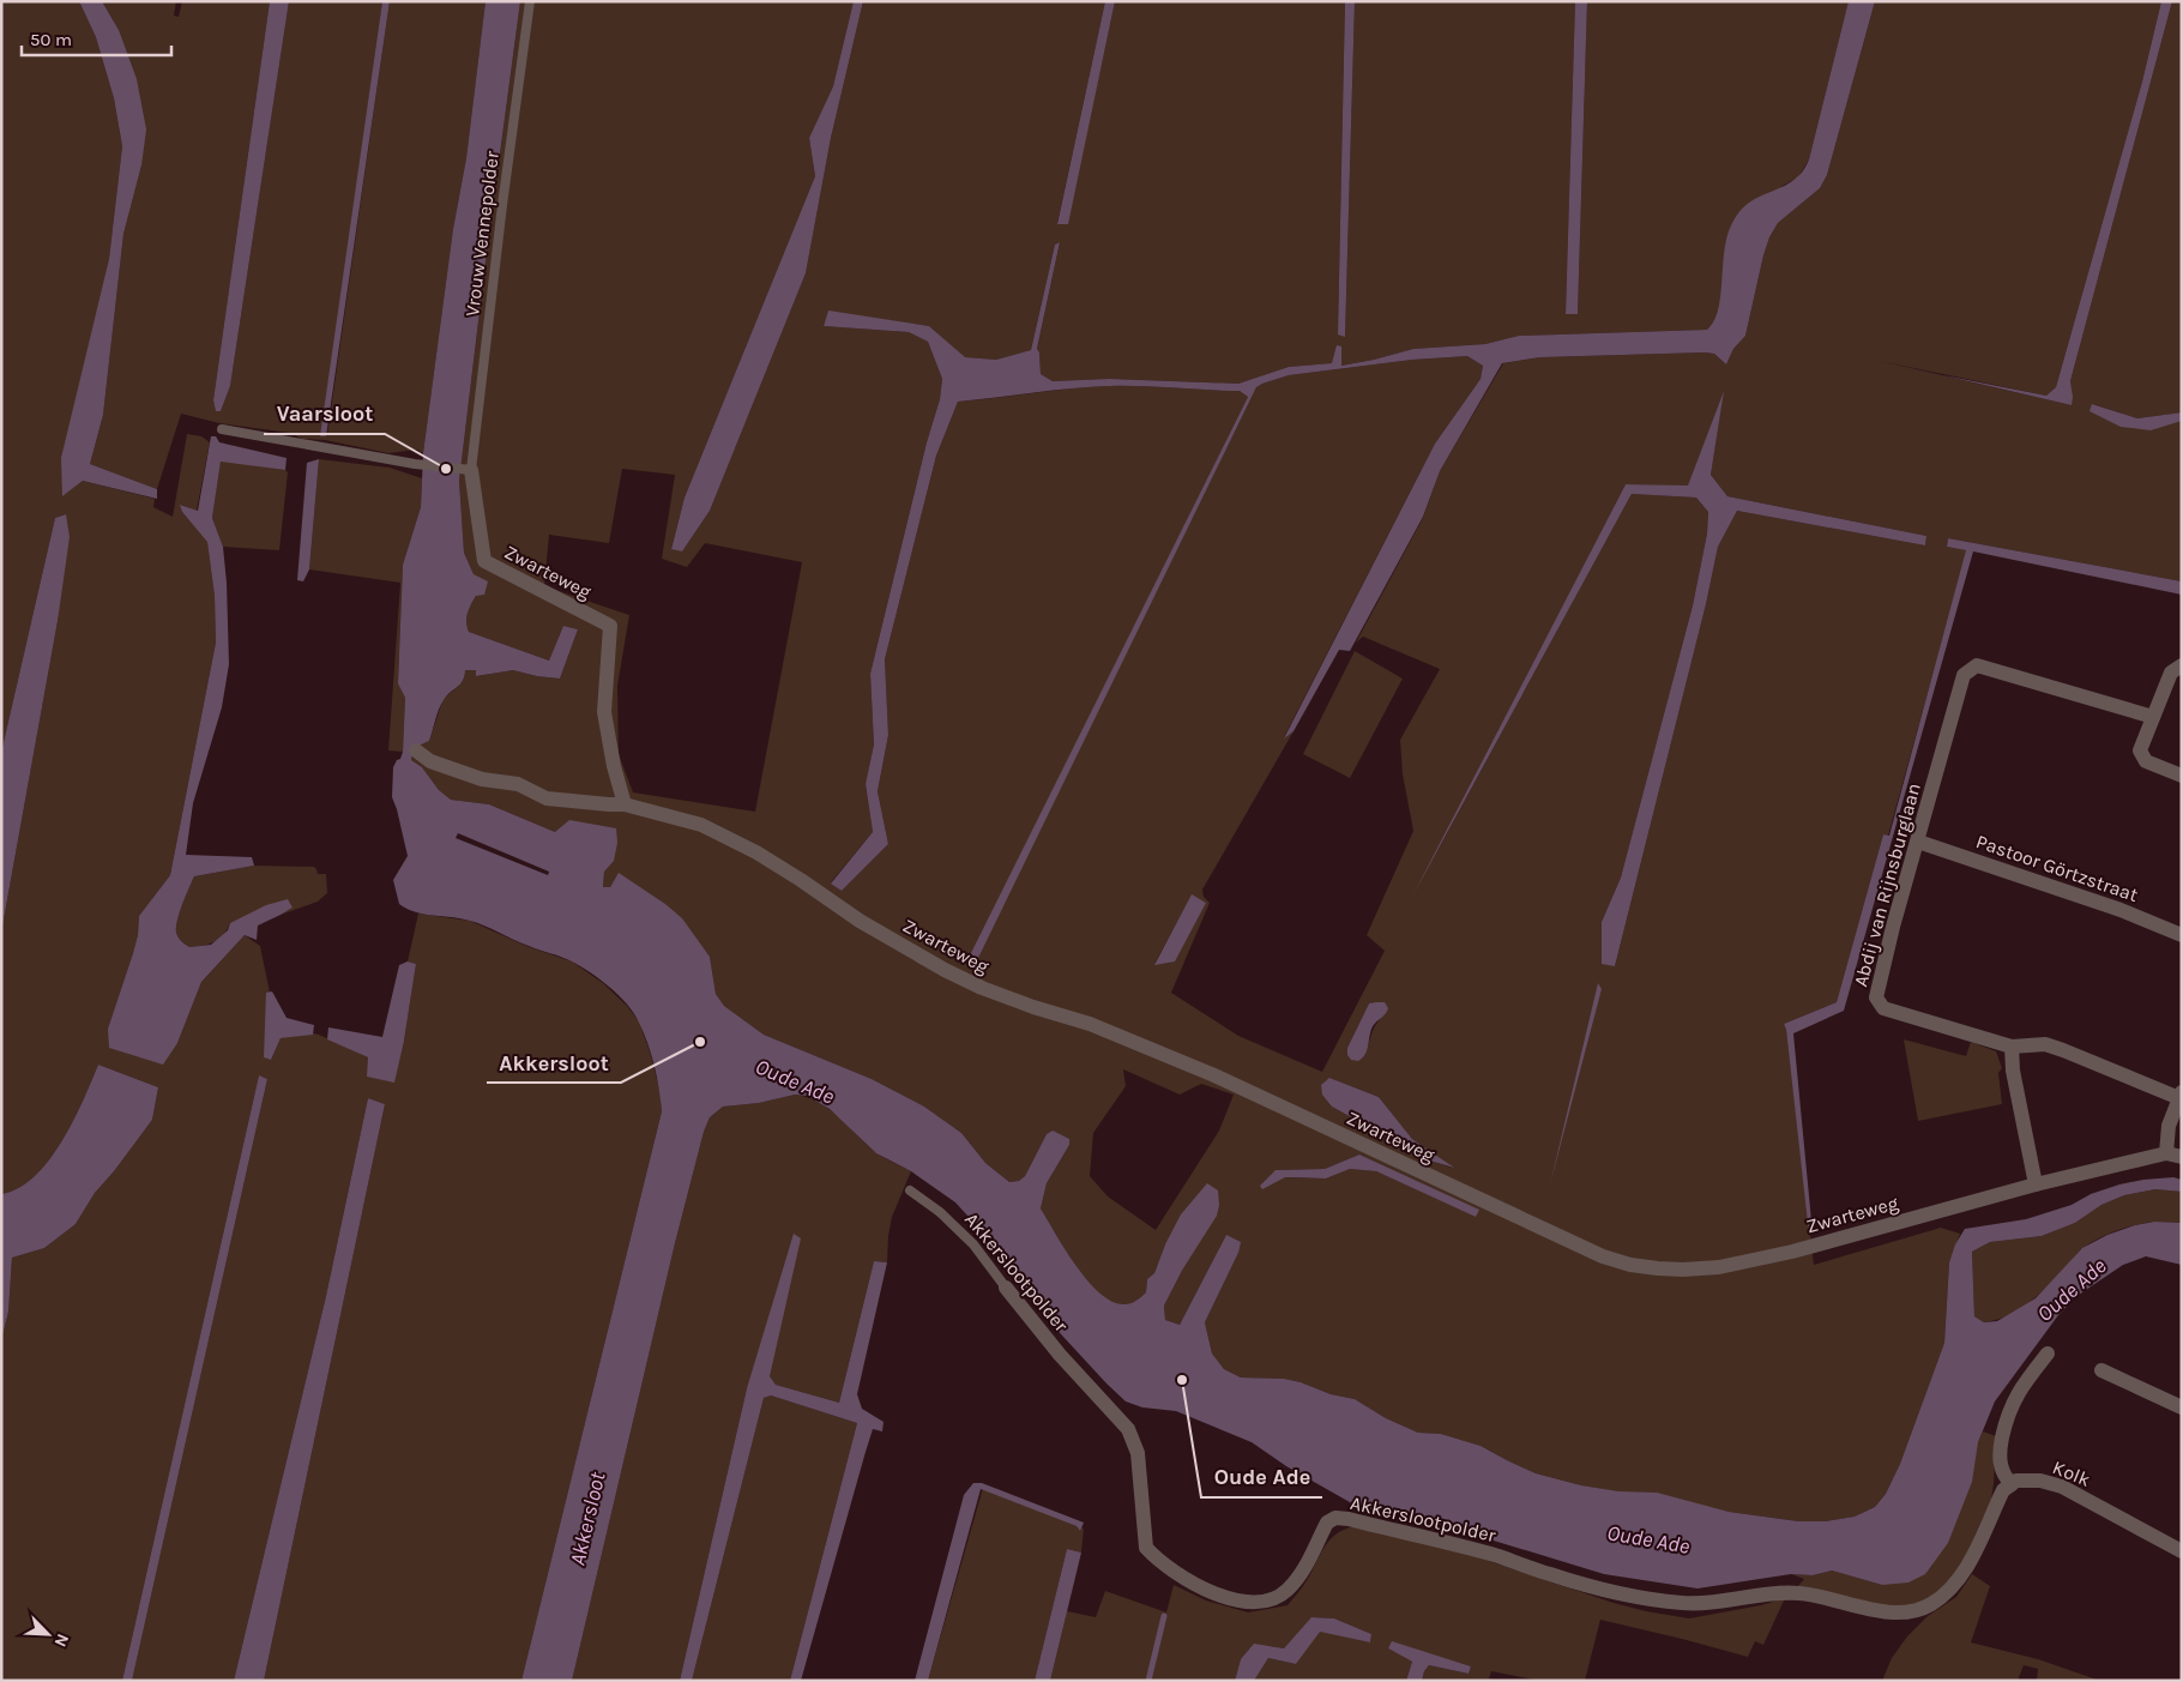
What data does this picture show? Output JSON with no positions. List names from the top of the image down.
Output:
{
  "streets": {
    "street": [
      "Zwarteweg",
      "Pastoor Görtzstraat",
      "Abdij van Rijnsburglaan",
      "Akkerslootpolder",
      "Kolk"
    ],
    "lane": ["Vrouw Vennepolder"]
  },
  "crossings": [
    ["Vrouw Vennepolder", "Zwarteweg"],
    ["Pastoor Görtzstraat", "Abdij van Rijnsburglaan"],
    ["Akkerslootpolder", "Kolk"]
  ],
  "water": ["Oude Ade", "Akkersloot"],
  "places": ["Vaarsloot", "Akkersloot", "Oude Ade"],
  "scale_bar": "50 m",
  "north": "bottom right"
}
